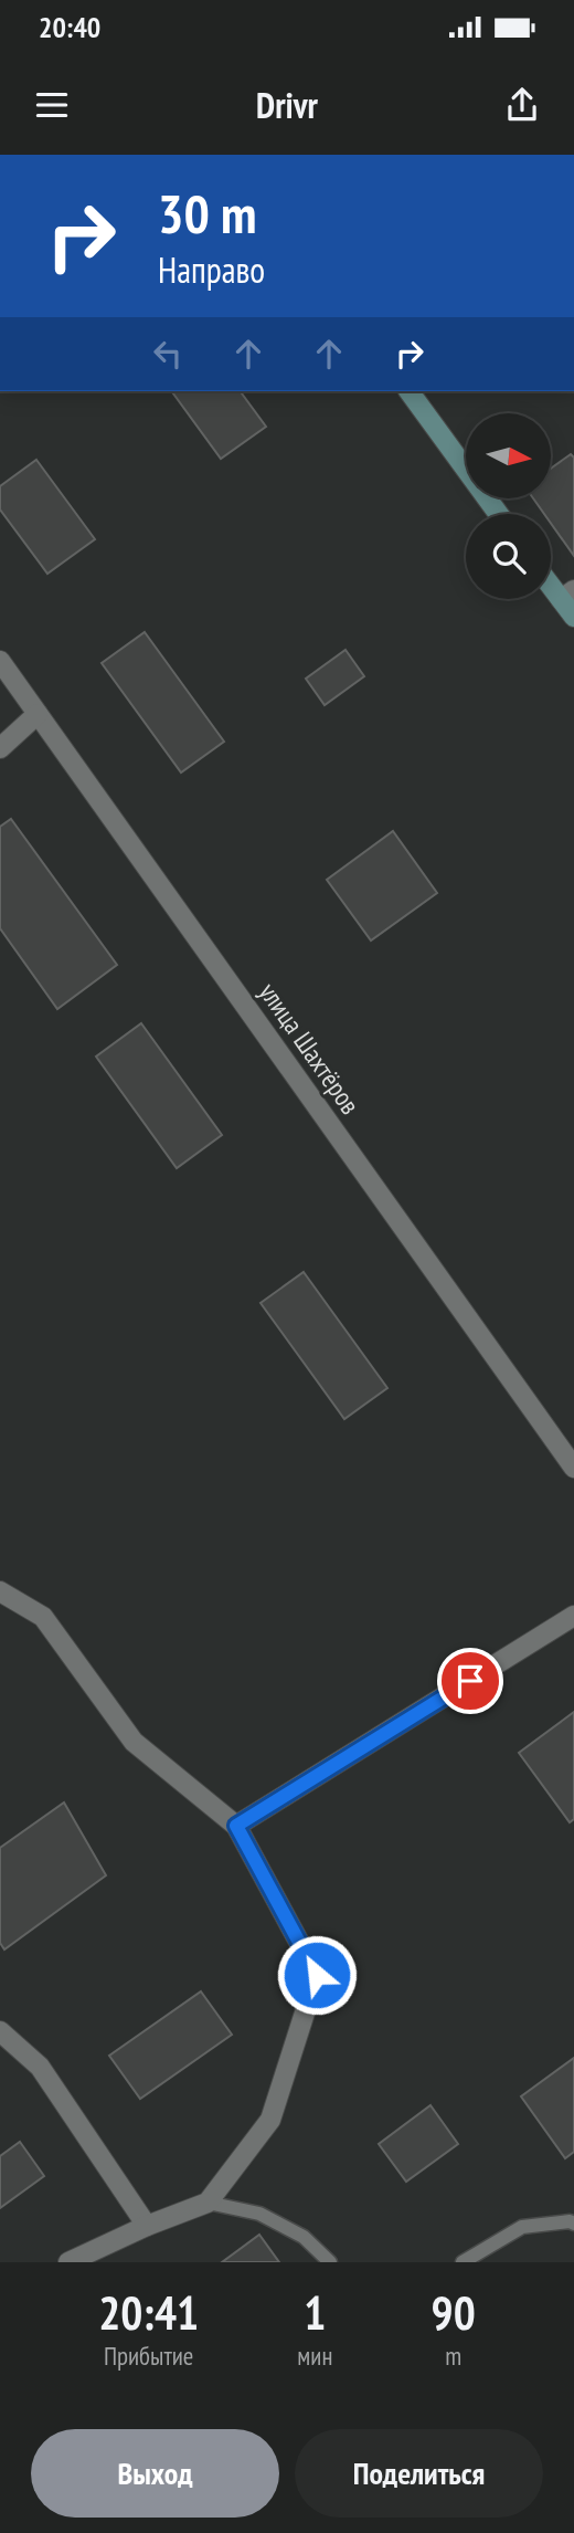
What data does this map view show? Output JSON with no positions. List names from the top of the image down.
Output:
{
  "streets": {
    "street": ["улица Шахтёров"]
  },
  "north": "right",
  "page": {
    "status": "20:40",
    "header": "Drivr",
    "turn": ["30 m", "Направо"],
    "eta": [
      "20:41",
      "Прибытие",
      "1",
      "мин",
      "90",
      "m"
    ],
    "buttons": ["Выход", "Поделиться"]
  }
}
